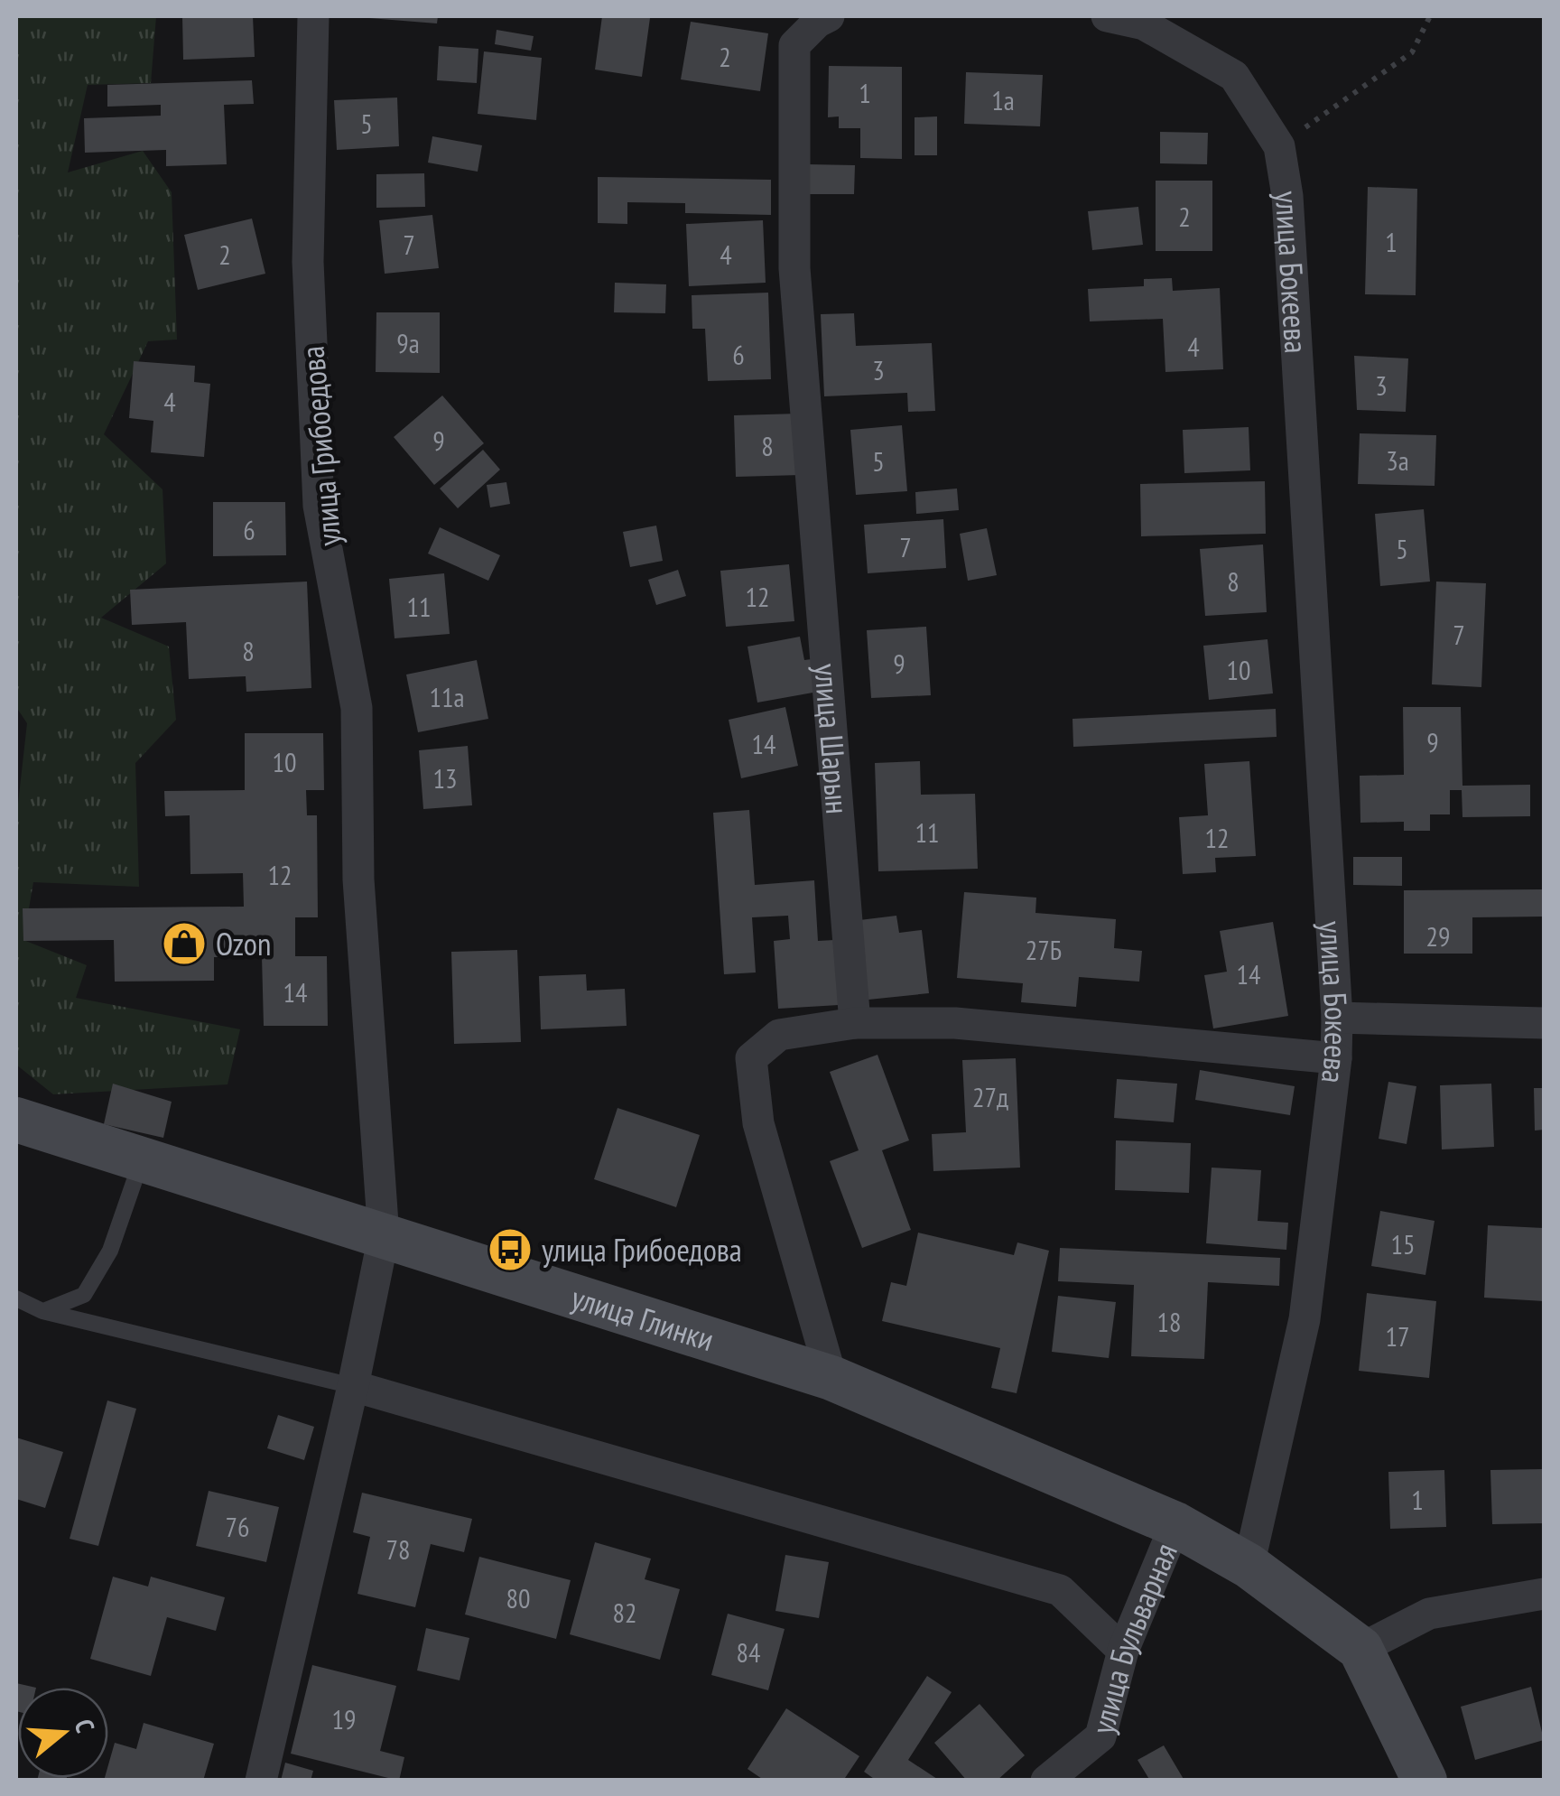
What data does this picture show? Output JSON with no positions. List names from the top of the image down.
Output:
{
  "streets": {
    "main road": ["улица Глинки"],
    "street": [
      "улица Бокеева",
      "улица Грибоедова",
      "улица Шарын",
      "улица Бульварная"
    ]
  },
  "crossings": [
    ["улица Бокеева", "улица Глинки"],
    ["улица Грибоедова", "улица Глинки"],
    ["улица Глинки", "улица Бульварная"]
  ],
  "places": {
    "shop": ["Ozon"],
    "bus stop": ["улица Грибоедова"]
  },
  "house_numbers": [
    "2",
    "1",
    "1а",
    "5",
    "2",
    "1",
    "7",
    "2",
    "4",
    "9а",
    "4",
    "6",
    "3",
    "3",
    "4",
    "9",
    "8",
    "3а",
    "5",
    "6",
    "7",
    "5",
    "8",
    "12",
    "11",
    "7",
    "8",
    "9",
    "10",
    "11а",
    "9",
    "14",
    "10",
    "13",
    "11",
    "12",
    "12",
    "29",
    "27Б",
    "14",
    "14",
    "27д",
    "15",
    "18",
    "17",
    "1",
    "76",
    "78",
    "80",
    "82",
    "84",
    "19"
  ],
  "north": "right"
}
